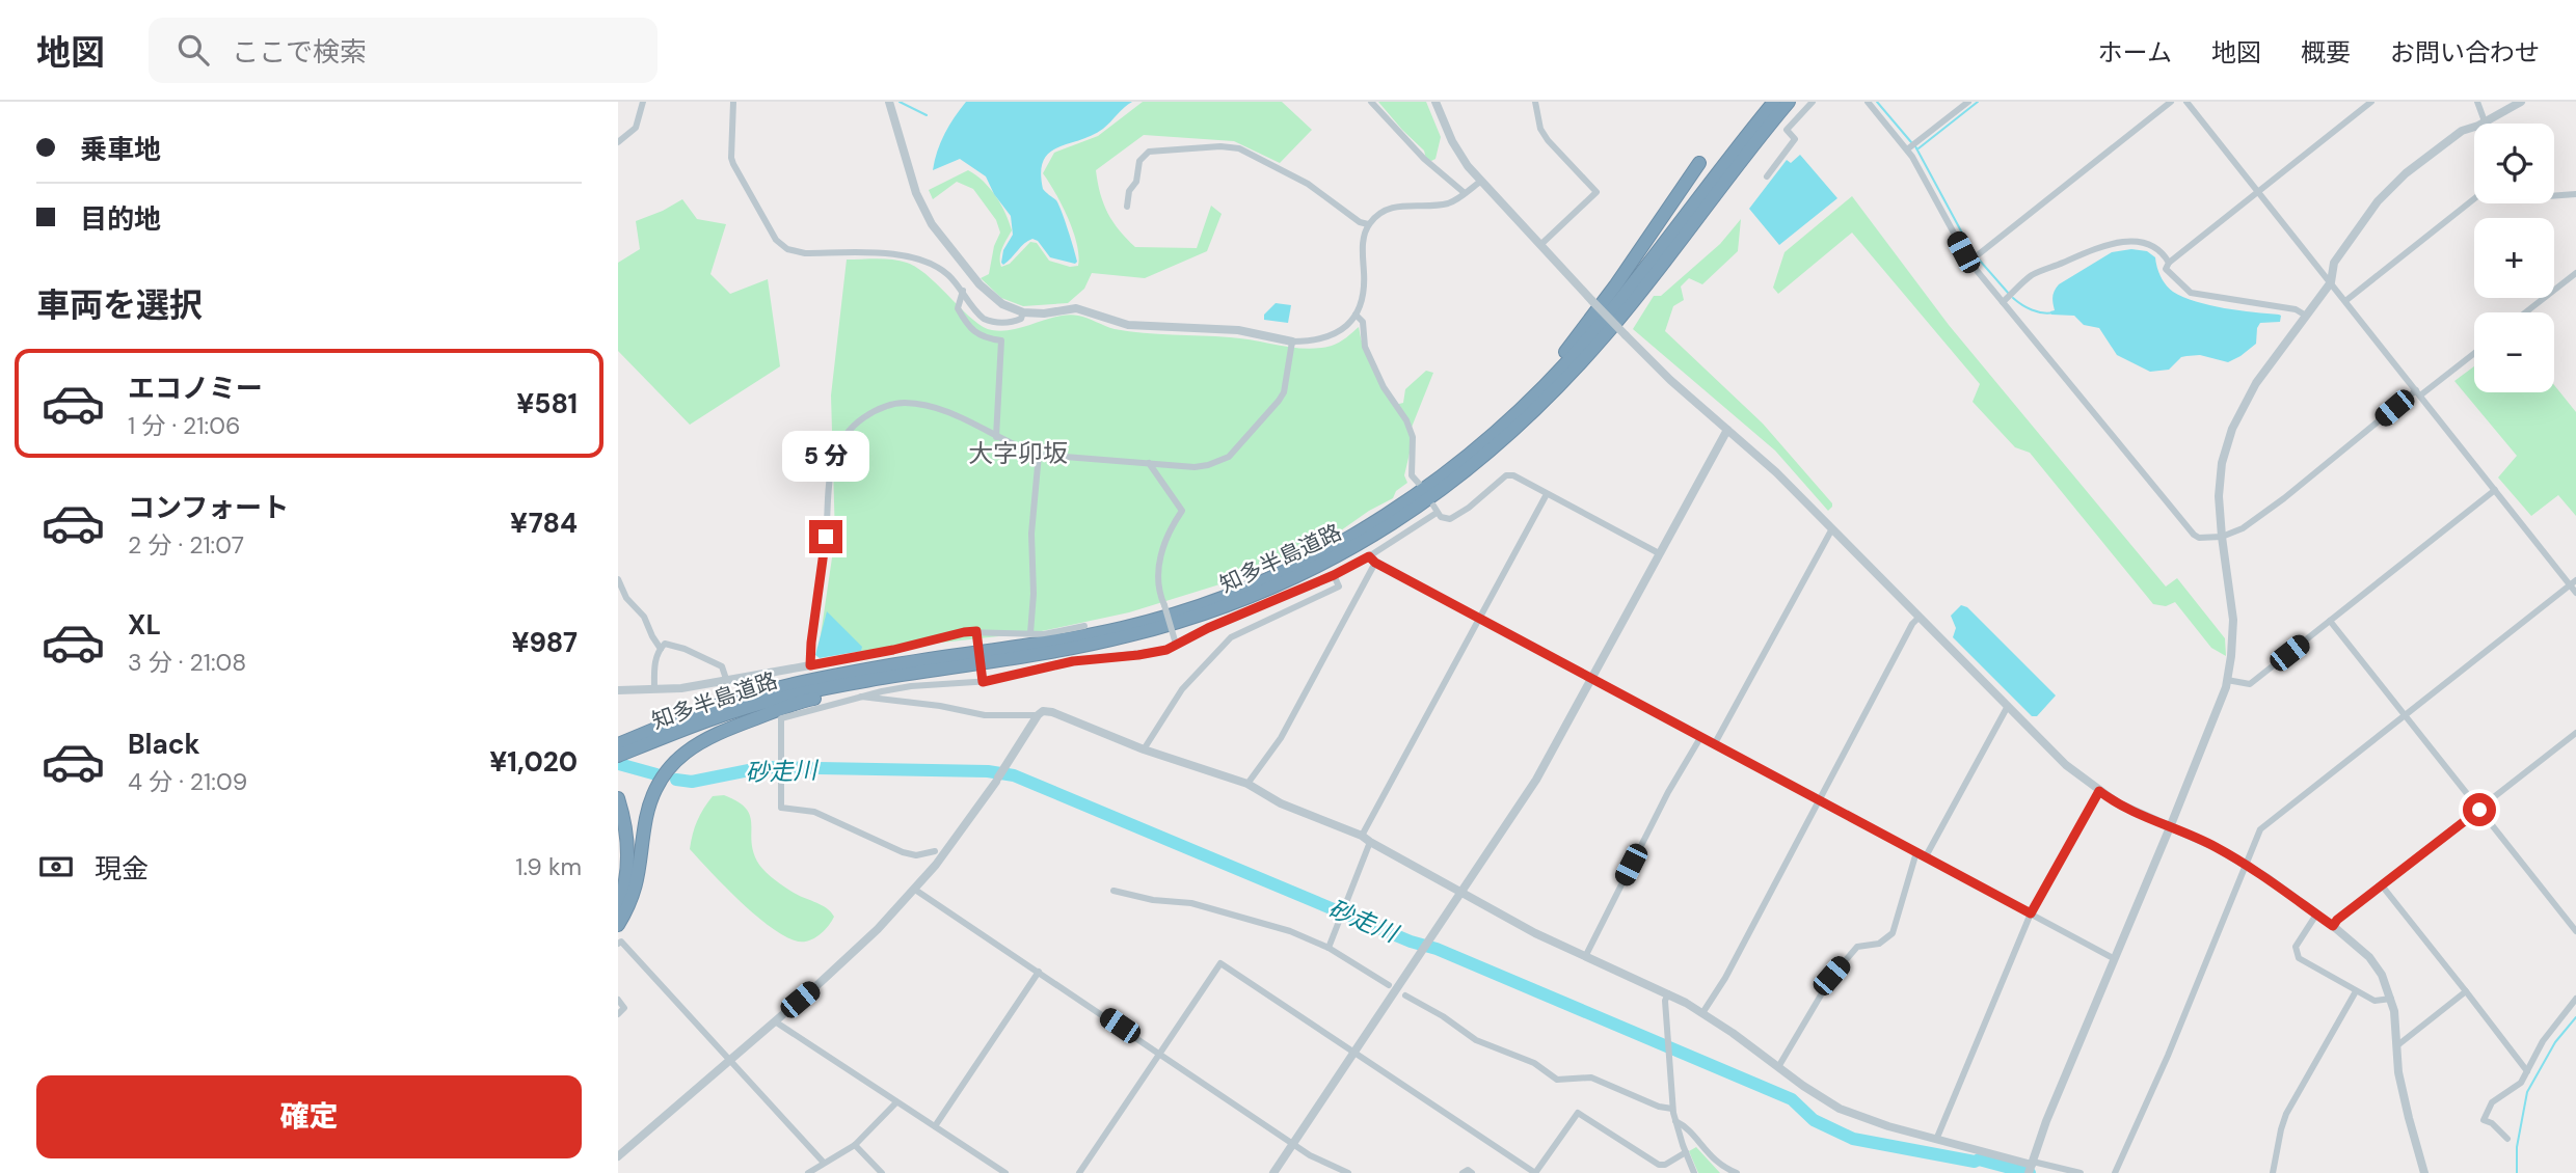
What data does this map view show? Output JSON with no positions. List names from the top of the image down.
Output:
{
  "streets": {
    "highway": ["知多半島道路"]
  },
  "districts": ["大字卯坂"],
  "water": ["砂走川"],
  "page": {
    "header": "地図",
    "search": "ここで検索",
    "nav": [
      "ホーム",
      "地図",
      "概要",
      "お問い合わせ"
    ],
    "banner": ["乗車地", "目的地"],
    "map_buttons": ["+", "−"],
    "heading": "車両を選択",
    "list": [
      {
        "name": "エコノミー",
        "note": "1 分 · 21:06",
        "value": "¥581"
      },
      {
        "name": "コンフォート",
        "note": "2 分 · 21:07",
        "value": "¥784"
      },
      {
        "name": "XL",
        "note": "3 分 · 21:08",
        "value": "¥987"
      },
      {
        "name": "Black",
        "note": "4 分 · 21:09",
        "value": "¥1,020"
      }
    ],
    "bubble": "5 分",
    "pay": ["現金", "1.9 km"],
    "buttons": "確定"
  }
}
